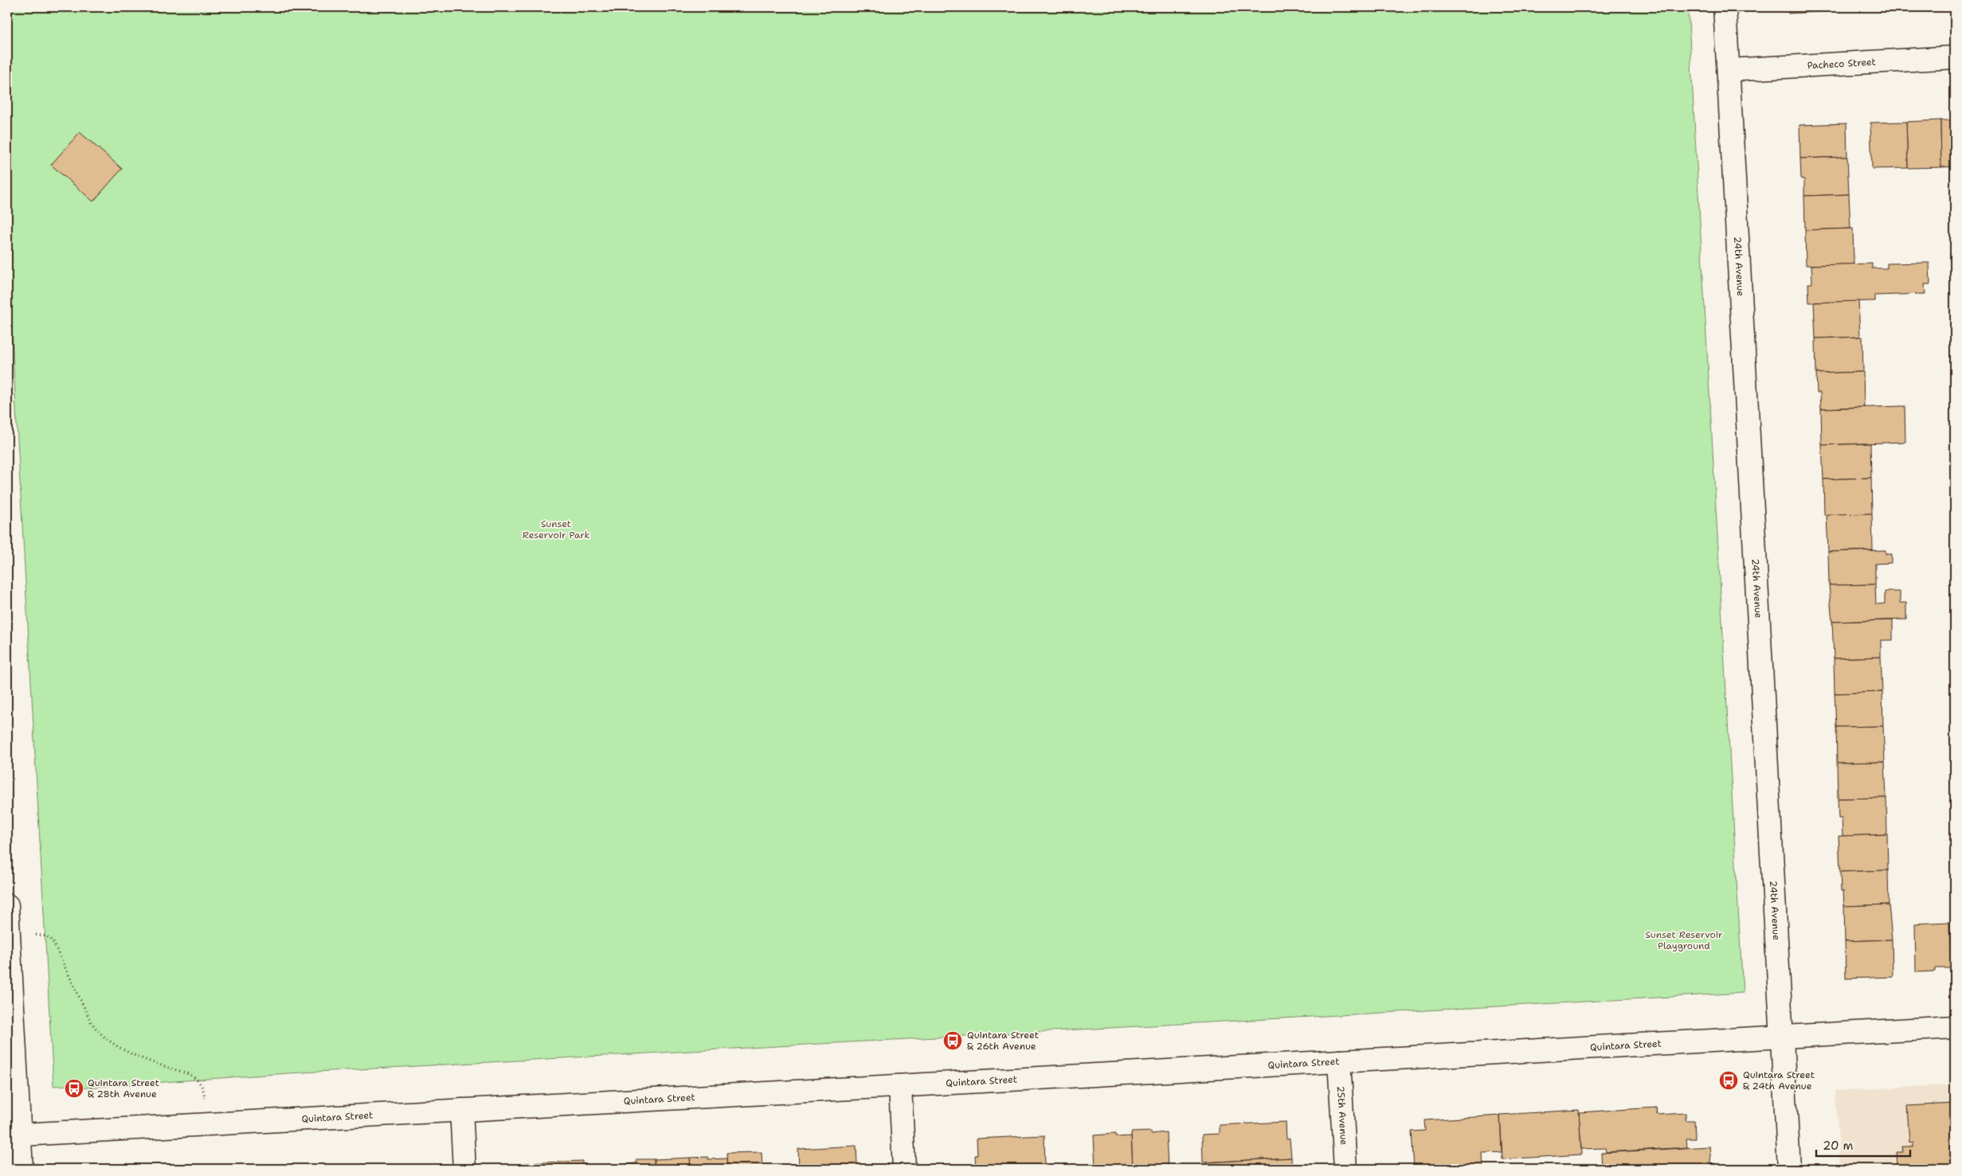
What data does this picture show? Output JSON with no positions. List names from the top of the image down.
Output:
{
  "streets": {
    "street": [
      "Pacheco Street",
      "24th Avenue",
      "Quintara Street",
      "25th Avenue"
    ]
  },
  "crossings": [
    ["Pacheco Street", "24th Avenue"],
    ["24th Avenue", "Quintara Street"],
    ["Quintara Street", "25th Avenue"]
  ],
  "parks": ["Sunset Reservoir Park", "Sunset Reservoir Playground"],
  "places": {
    "bus stop": ["Quintara Street & 26th Avenue", "Quintara Street & 24th Avenue", "Quintara Street & 28th Avenue"]
  },
  "scale_bar": "20 m"
}
